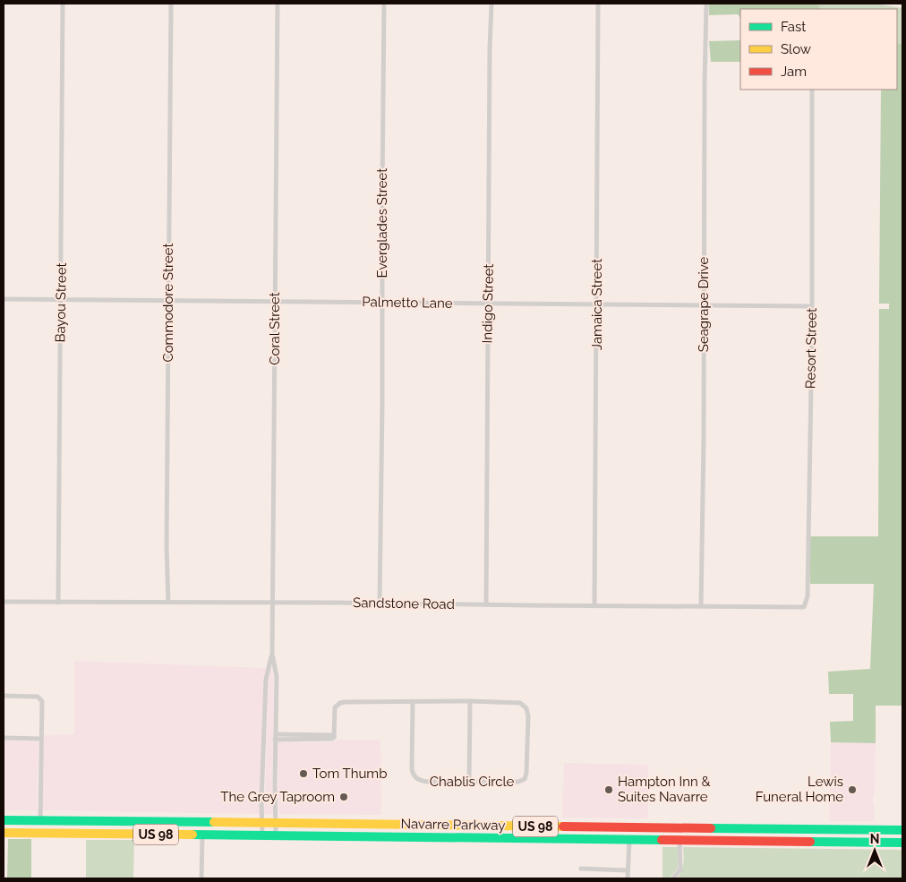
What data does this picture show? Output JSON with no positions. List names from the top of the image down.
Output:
{
  "streets": {
    "highway": ["Navarre Parkway", "US 98"],
    "street": [
      "Everglades Street",
      "Bayou Street",
      "Commodore Street",
      "Palmetto Lane",
      "Indigo Street",
      "Jamaica Street",
      "Seagrape Drive",
      "Coral Street",
      "Resort Street",
      "Sandstone Road",
      "Chablis Circle"
    ]
  },
  "crossings": [
    ["Everglades Street", "Palmetto Lane"],
    ["Everglades Street", "Sandstone Road"],
    ["Bayou Street", "Palmetto Lane"],
    ["Bayou Street", "Sandstone Road"],
    ["Commodore Street", "Palmetto Lane"],
    ["Commodore Street", "Sandstone Road"],
    ["Palmetto Lane", "Indigo Street"],
    ["Palmetto Lane", "Jamaica Street"],
    ["Palmetto Lane", "Seagrape Drive"],
    ["Palmetto Lane", "Coral Street"],
    ["Palmetto Lane", "Resort Street"],
    ["Indigo Street", "Sandstone Road"],
    ["Jamaica Street", "Sandstone Road"],
    ["Seagrape Drive", "Sandstone Road"],
    ["Coral Street", "Sandstone Road"],
    ["Coral Street", "Chablis Circle"],
    ["Coral Street", "Navarre Parkway"],
    ["Resort Street", "Sandstone Road"]
  ],
  "places": [
    "Tom Thumb",
    "Hampton Inn & Suites Navarre",
    "Lewis Funeral Home",
    "The Grey Taproom"
  ],
  "legend": ["Fast", "Slow", "Jam"],
  "north": "top"
}
